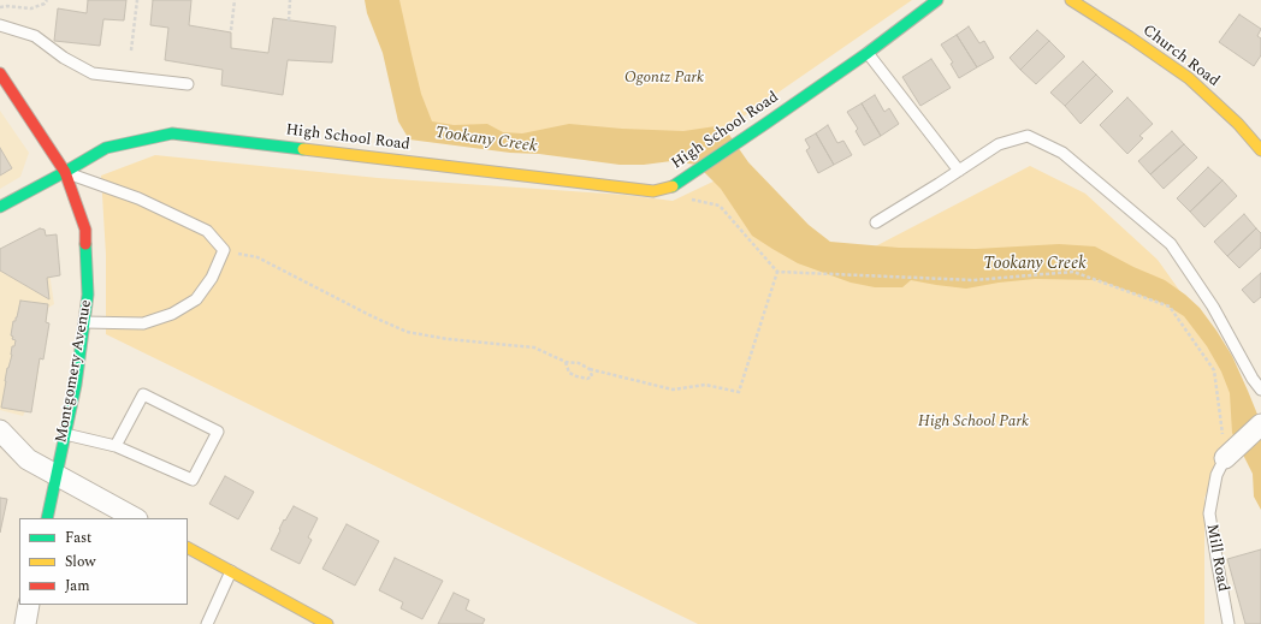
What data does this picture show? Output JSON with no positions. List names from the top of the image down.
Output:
{
  "streets": {
    "street": [
      "Church Road",
      "High School Road",
      "Montgomery Avenue",
      "Mill Road"
    ]
  },
  "crossings": [
    ["High School Road", "Montgomery Avenue"]
  ],
  "water": ["Tookany Creek"],
  "parks": ["Ogontz Park", "High School Park"],
  "legend": ["Fast", "Slow", "Jam"]
}
